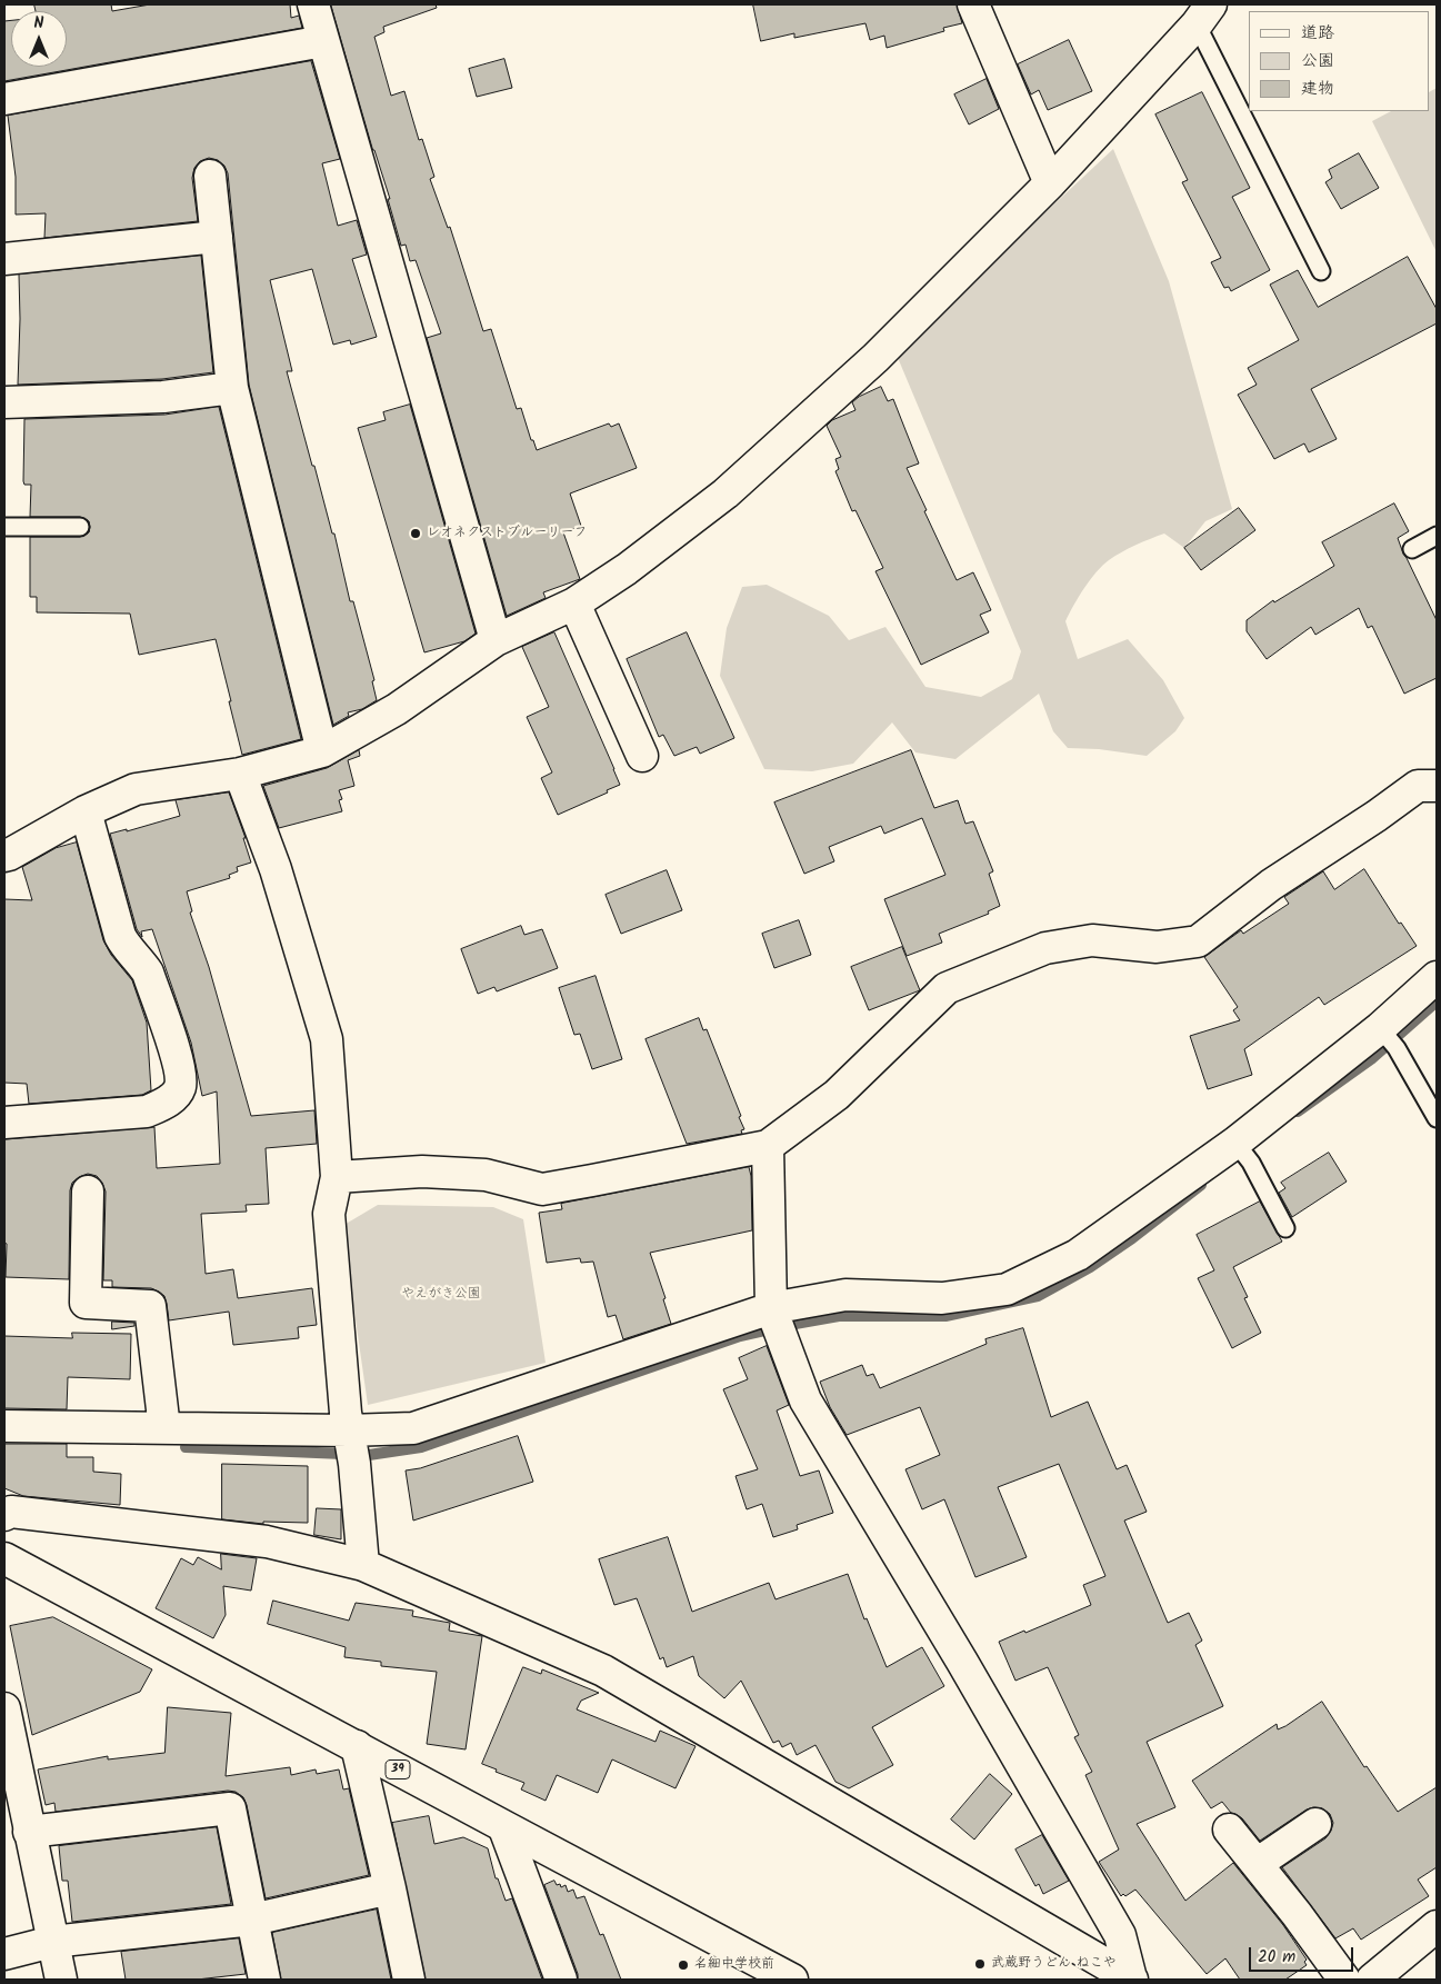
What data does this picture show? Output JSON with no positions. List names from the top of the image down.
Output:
{
  "streets": {
    "street": ["39"]
  },
  "parks": ["やえがき公園"],
  "places": ["レオネクストブルーリーフ", "武蔵野うどん ねこや", "名細中学校前"],
  "legend": ["道路", "公園", "建物"],
  "scale_bar": "20 m",
  "north": "top"
}
